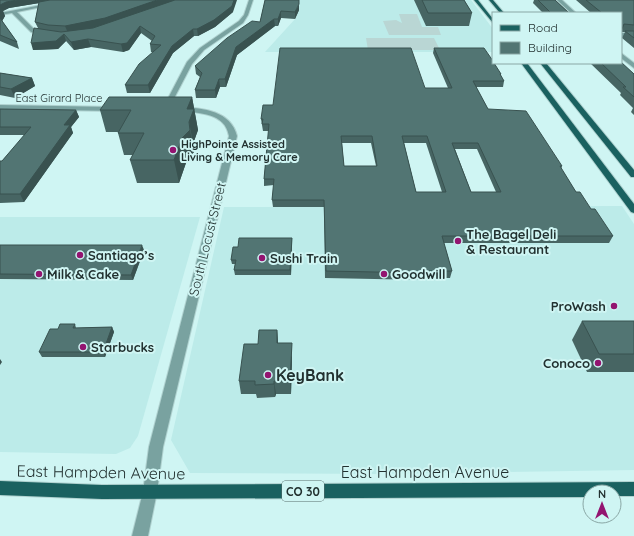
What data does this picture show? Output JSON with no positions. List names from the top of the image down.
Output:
{
  "streets": {
    "main road": ["East Hampden Avenue", "CO 30"],
    "street": ["East Girard Place", "South Locust Street"]
  },
  "crossings": [
    ["South Locust Street", "East Hampden Avenue"]
  ],
  "places": [
    "HighPointe Assisted Living & Memory Care",
    "The Bagel Deli & Restaurant",
    "Santiago’s",
    "Sushi Train",
    "Milk & Cake",
    "Goodwill",
    "ProWash",
    "Starbucks",
    "Conoco",
    "KeyBank"
  ],
  "legend": ["Road", "Building"],
  "north": "top"
}
